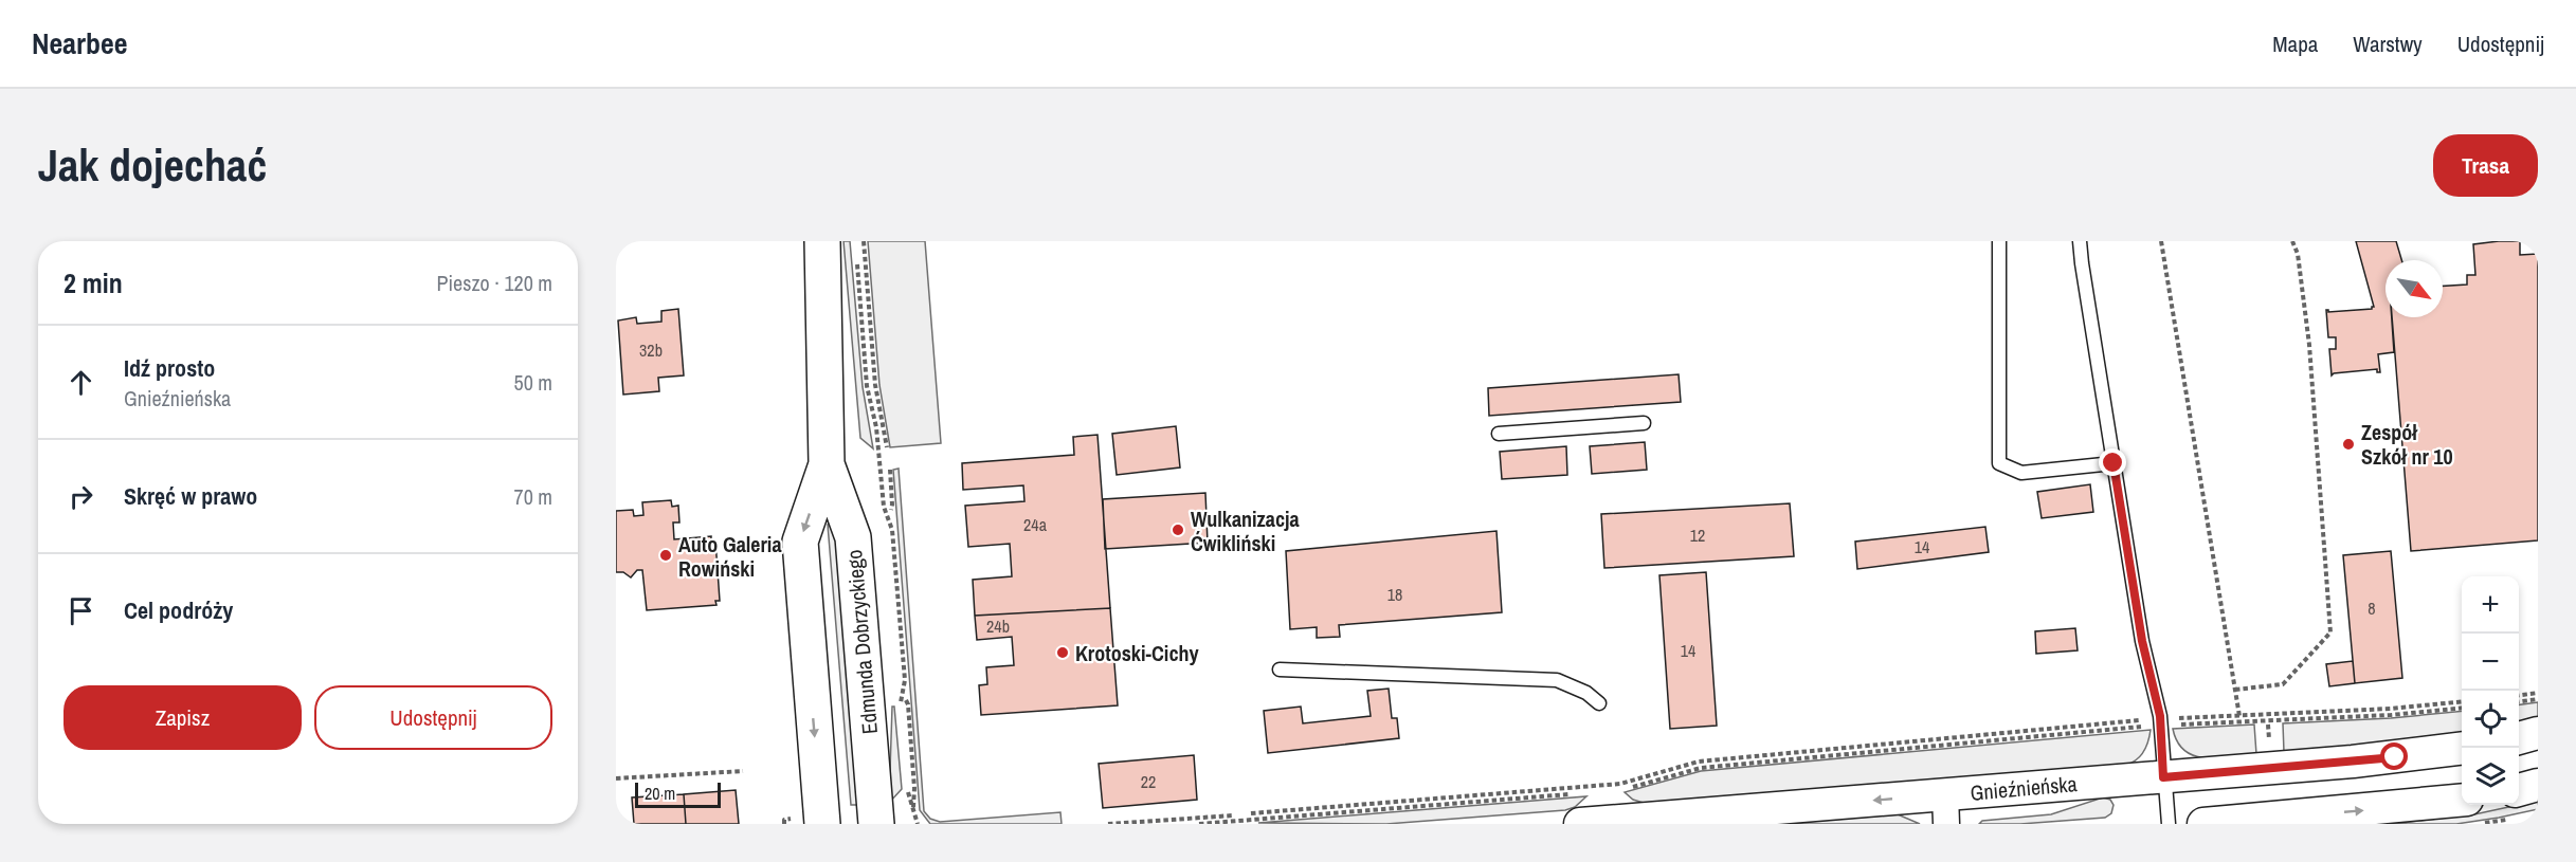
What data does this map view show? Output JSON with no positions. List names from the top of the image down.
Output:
{
  "streets": {
    "main road": ["Edmunda Dobrzyckiego"],
    "street": ["Gnieźnieńska"]
  },
  "one_way": ["Gnieźnieńska"],
  "places": [
    "Zespół Szkół nr 10",
    "Wulkanizacja Ćwikliński",
    "Auto Galeria Rowiński",
    "Krotoski-Cichy"
  ],
  "house_numbers": [
    "32b",
    "24a",
    "12",
    "14",
    "18",
    "8",
    "24b",
    "14",
    "22"
  ],
  "scale_bar": "20 m",
  "north": "bottom right",
  "page": {
    "header": "Nearbee",
    "nav": ["Mapa", "Warstwy", "Udostępnij"],
    "buttons": [
      "Trasa",
      ["Zapisz", "Udostępnij"]
    ],
    "title": "Jak dojechać",
    "heading": ["2 min", "Pieszo · 120 m"],
    "list": [
      ["Idź prosto", "Gnieźnieńska", "50 m"],
      ["Skręć w prawo", "70 m"],
      "Cel podróży"
    ],
    "map_buttons": ["+", "−"],
    "scale": "20 m"
  }
}
